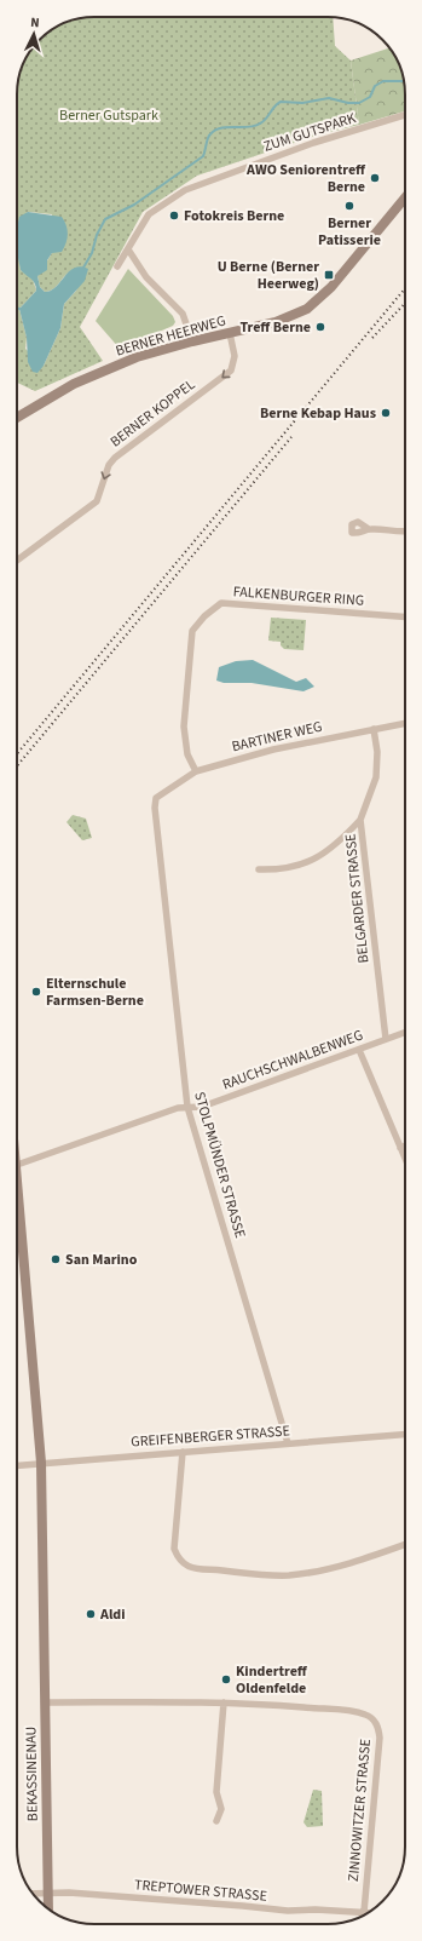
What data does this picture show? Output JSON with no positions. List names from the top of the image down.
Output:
{
  "streets": {
    "street": [
      "ZUM GUTSPARK",
      "BERNER HEERWEG",
      "BERNER KOPPEL",
      "FALKENBURGER RING",
      "BARTINER WEG",
      "BELGARDER STRASSE",
      "RAUCHSCHWALBENWEG",
      "STOLPMÜNDER STRASSE",
      "GREIFENBERGER STRASSE",
      "BEKASSINENAU",
      "ZINNOWITZER STRASSE",
      "TREPTOWER STRASSE"
    ]
  },
  "crossings": [
    ["BERNER HEERWEG", "BERNER KOPPEL"],
    ["FALKENBURGER RING", "BARTINER WEG"],
    ["BARTINER WEG", "BELGARDER STRASSE"],
    ["BARTINER WEG", "STOLPMÜNDER STRASSE"],
    ["BELGARDER STRASSE", "RAUCHSCHWALBENWEG"],
    ["RAUCHSCHWALBENWEG", "STOLPMÜNDER STRASSE"],
    ["RAUCHSCHWALBENWEG", "BEKASSINENAU"],
    ["STOLPMÜNDER STRASSE", "GREIFENBERGER STRASSE"],
    ["GREIFENBERGER STRASSE", "BEKASSINENAU"],
    ["BEKASSINENAU", "ZINNOWITZER STRASSE"],
    ["BEKASSINENAU", "TREPTOWER STRASSE"],
    ["ZINNOWITZER STRASSE", "TREPTOWER STRASSE"]
  ],
  "one_way": ["BERNER KOPPEL"],
  "parks": ["Berner Gutspark"],
  "places": {
    "other": [
      "AWO Seniorentreff Berne",
      "Berner Patisserie",
      "Fotokreis Berne",
      "Treff Berne",
      "Berne Kebap Haus",
      "Elternschule Farmsen-Berne",
      "San Marino",
      "Aldi",
      "Kindertreff Oldenfelde"
    ],
    "transit": ["U Berne (Berner Heerweg)"]
  },
  "north": "top"
}
